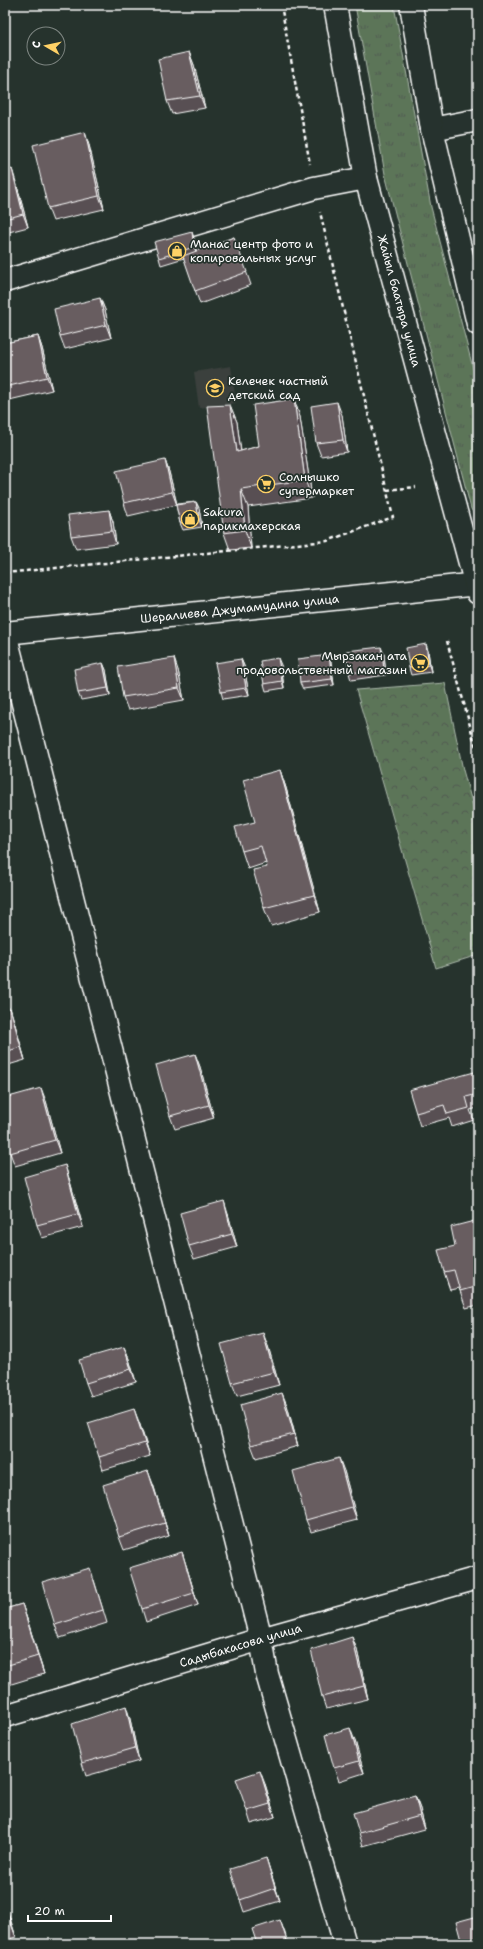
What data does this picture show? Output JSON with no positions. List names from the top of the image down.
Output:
{
  "streets": {
    "street": ["Жайыл баатыра улица", "Шералиева Джумамудина улица", "Садыбакасова улица"]
  },
  "crossings": [
    ["Жайыл баатыра улица", "Шералиева Джумамудина улица"]
  ],
  "places": {
    "shop": ["Манас центр фото и копировальных услуг", "Sakura парикмахерская"],
    "school or university": ["Келечек частный детский сад"],
    "supermarket": ["Солнышко супермаркет", "Мырзакан ата продовольственный магазин"]
  },
  "scale_bar": "20 m",
  "north": "left"
}
